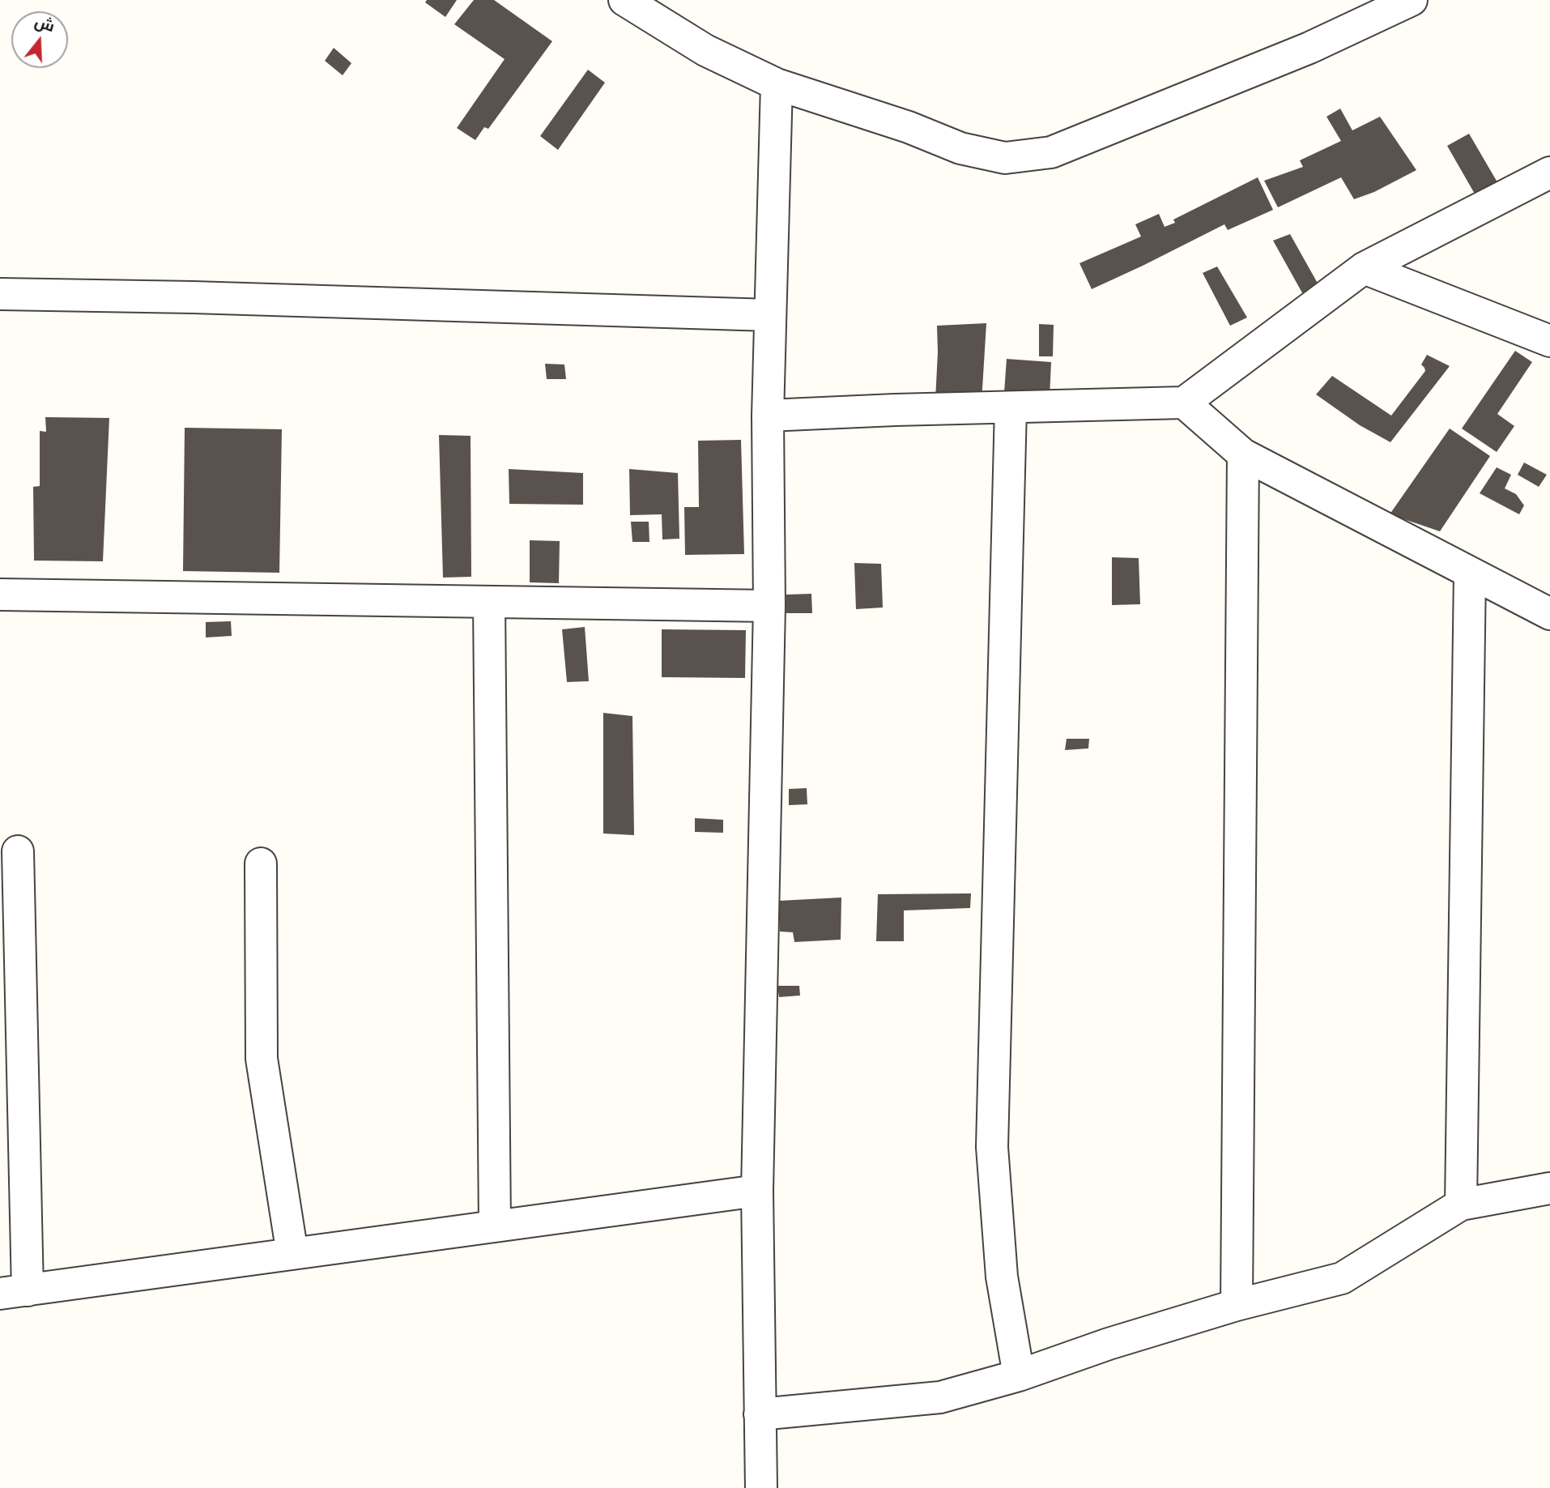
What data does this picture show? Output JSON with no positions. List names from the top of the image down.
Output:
{
  "north": "top"
}
